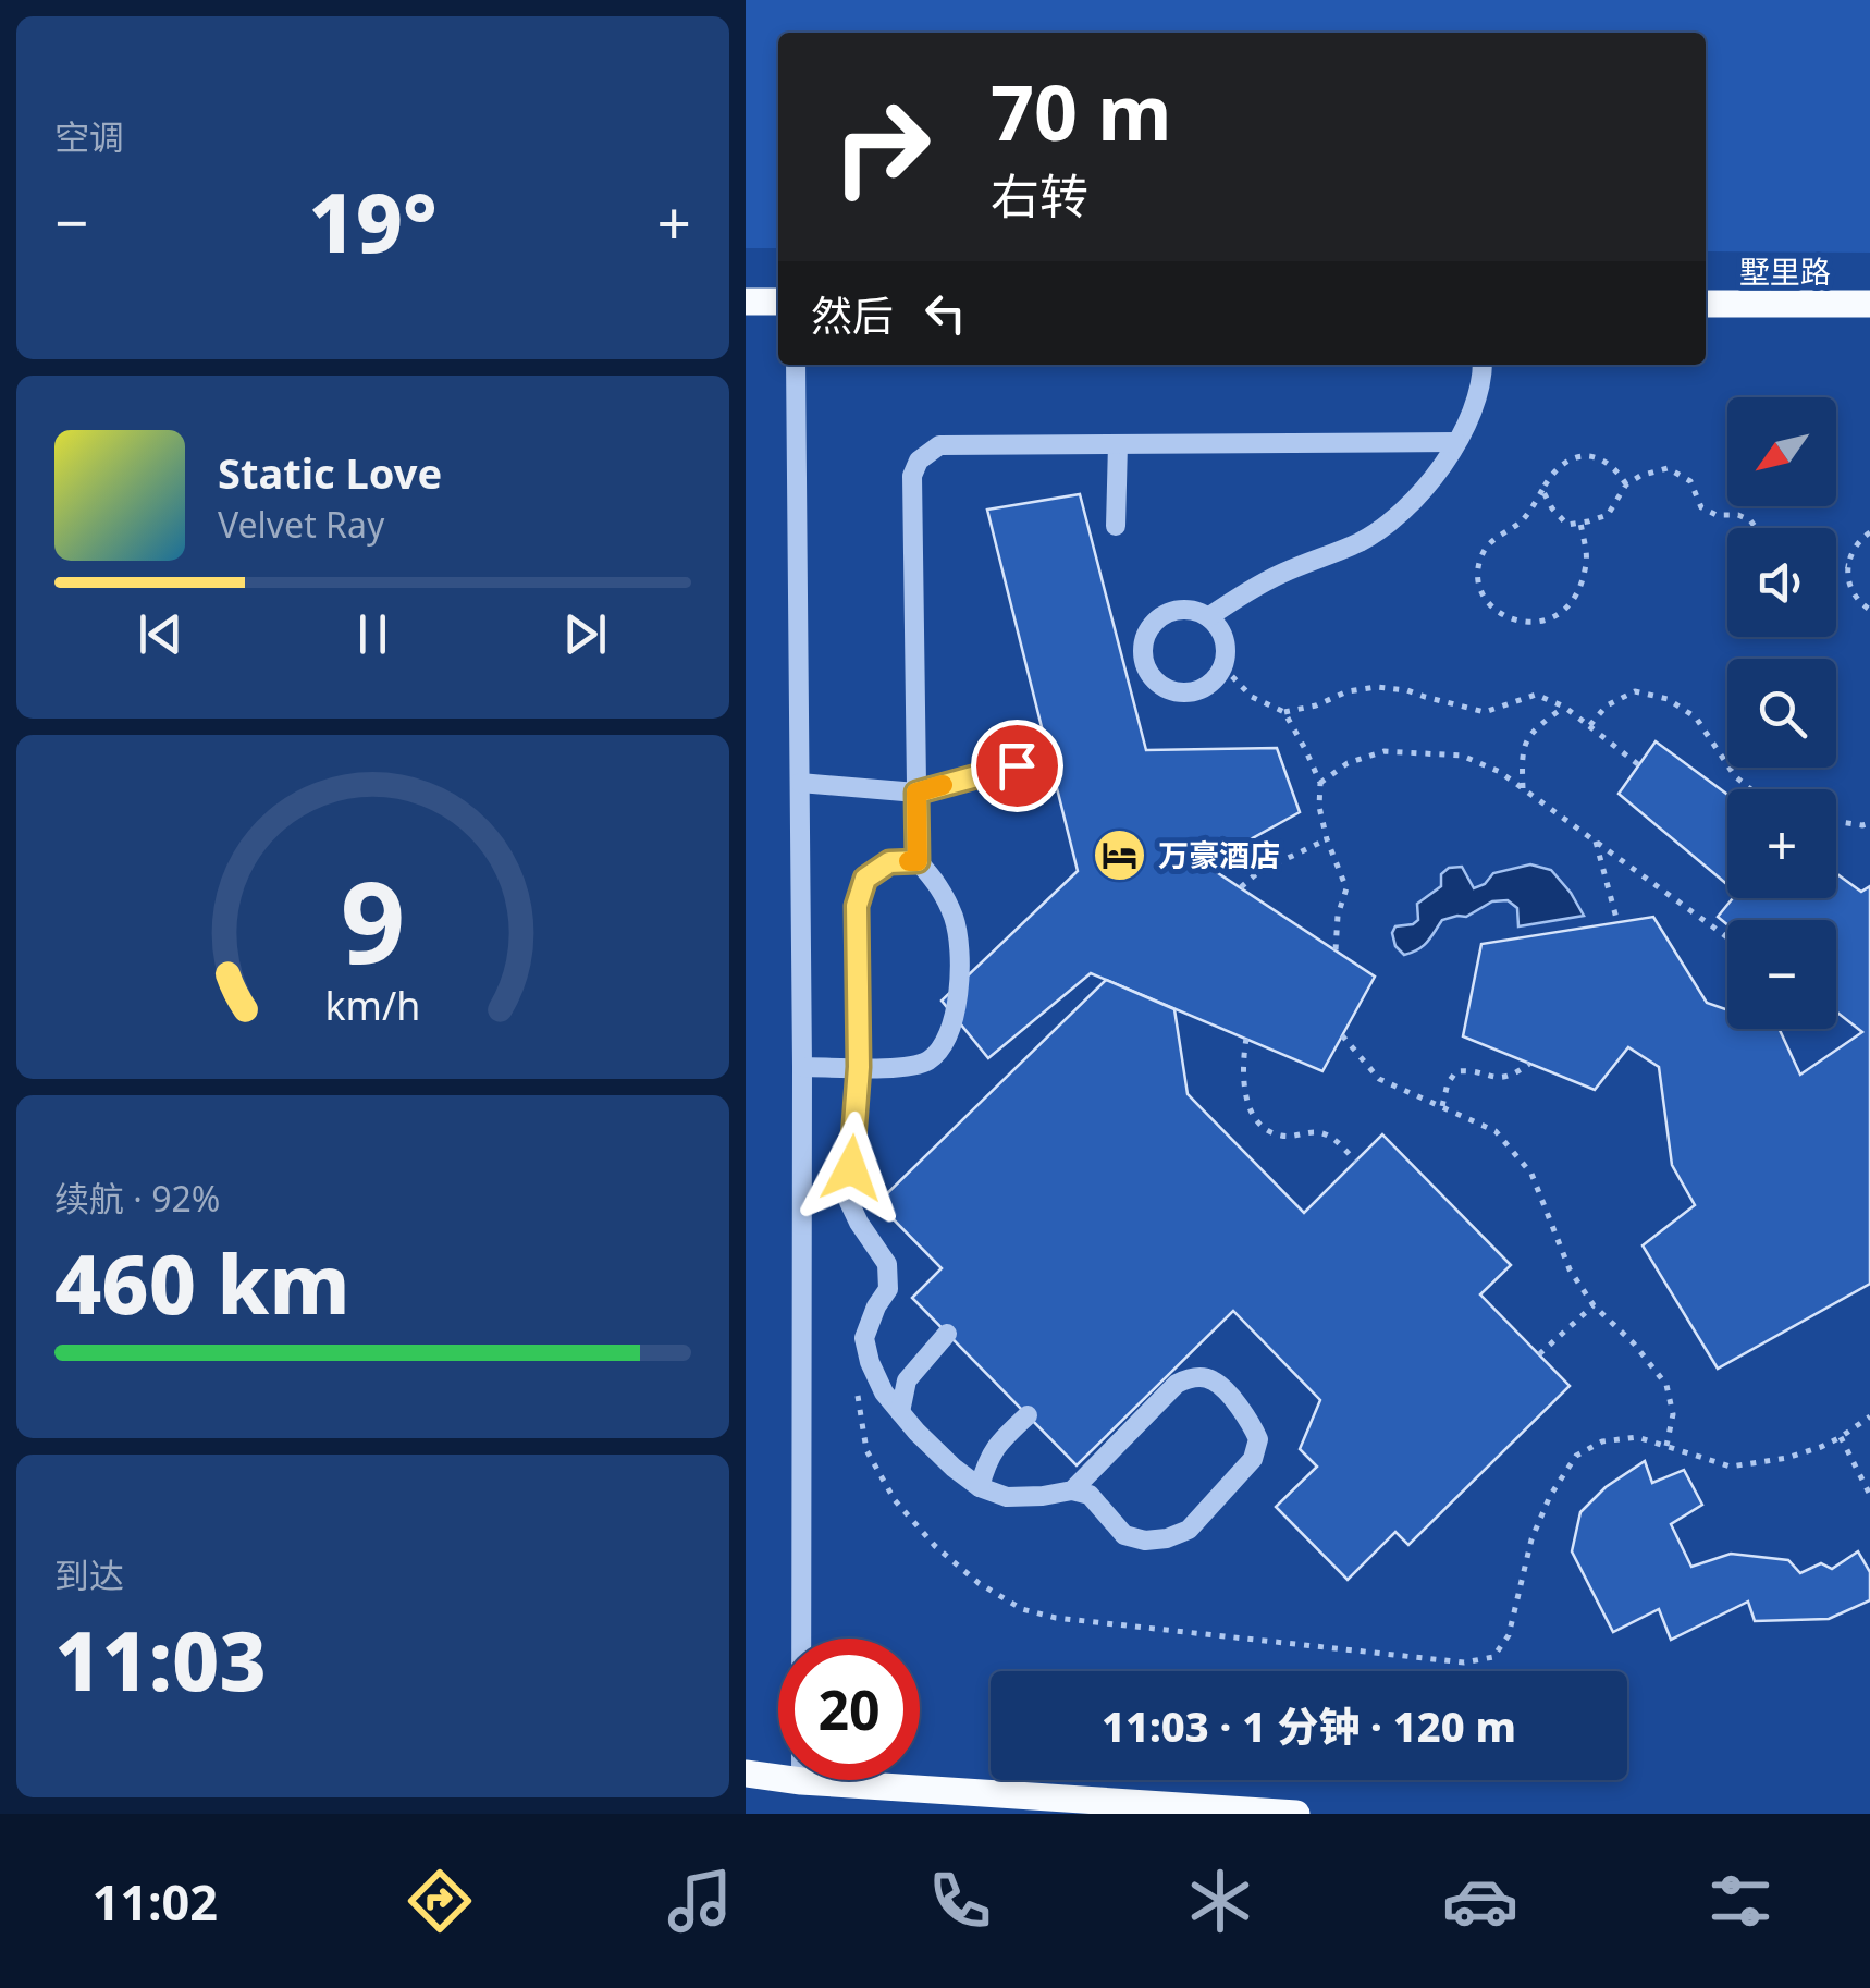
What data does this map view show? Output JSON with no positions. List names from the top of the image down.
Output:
{
  "streets": {
    "main road": ["墅里路"]
  },
  "places": {
    "hotel": ["万豪酒店"]
  },
  "north": "bottom left",
  "page": {
    "tile": [
      "空调",
      ["续航 · 92%", "460 km"],
      ["到达", "11:03"]
    ],
    "turn": ["70 m", "右转"],
    "heat": ["−", "19°", "+"],
    "then": "然后",
    "map_buttons": ["+", "−"],
    "song": ["Static Love", "Velvet Ray"],
    "limit": "20",
    "trip": "11:03 · 1 分钟 · 120 m",
    "tabs": "11:02",
    "gauge": ["9", "km/h"]
  }
}
